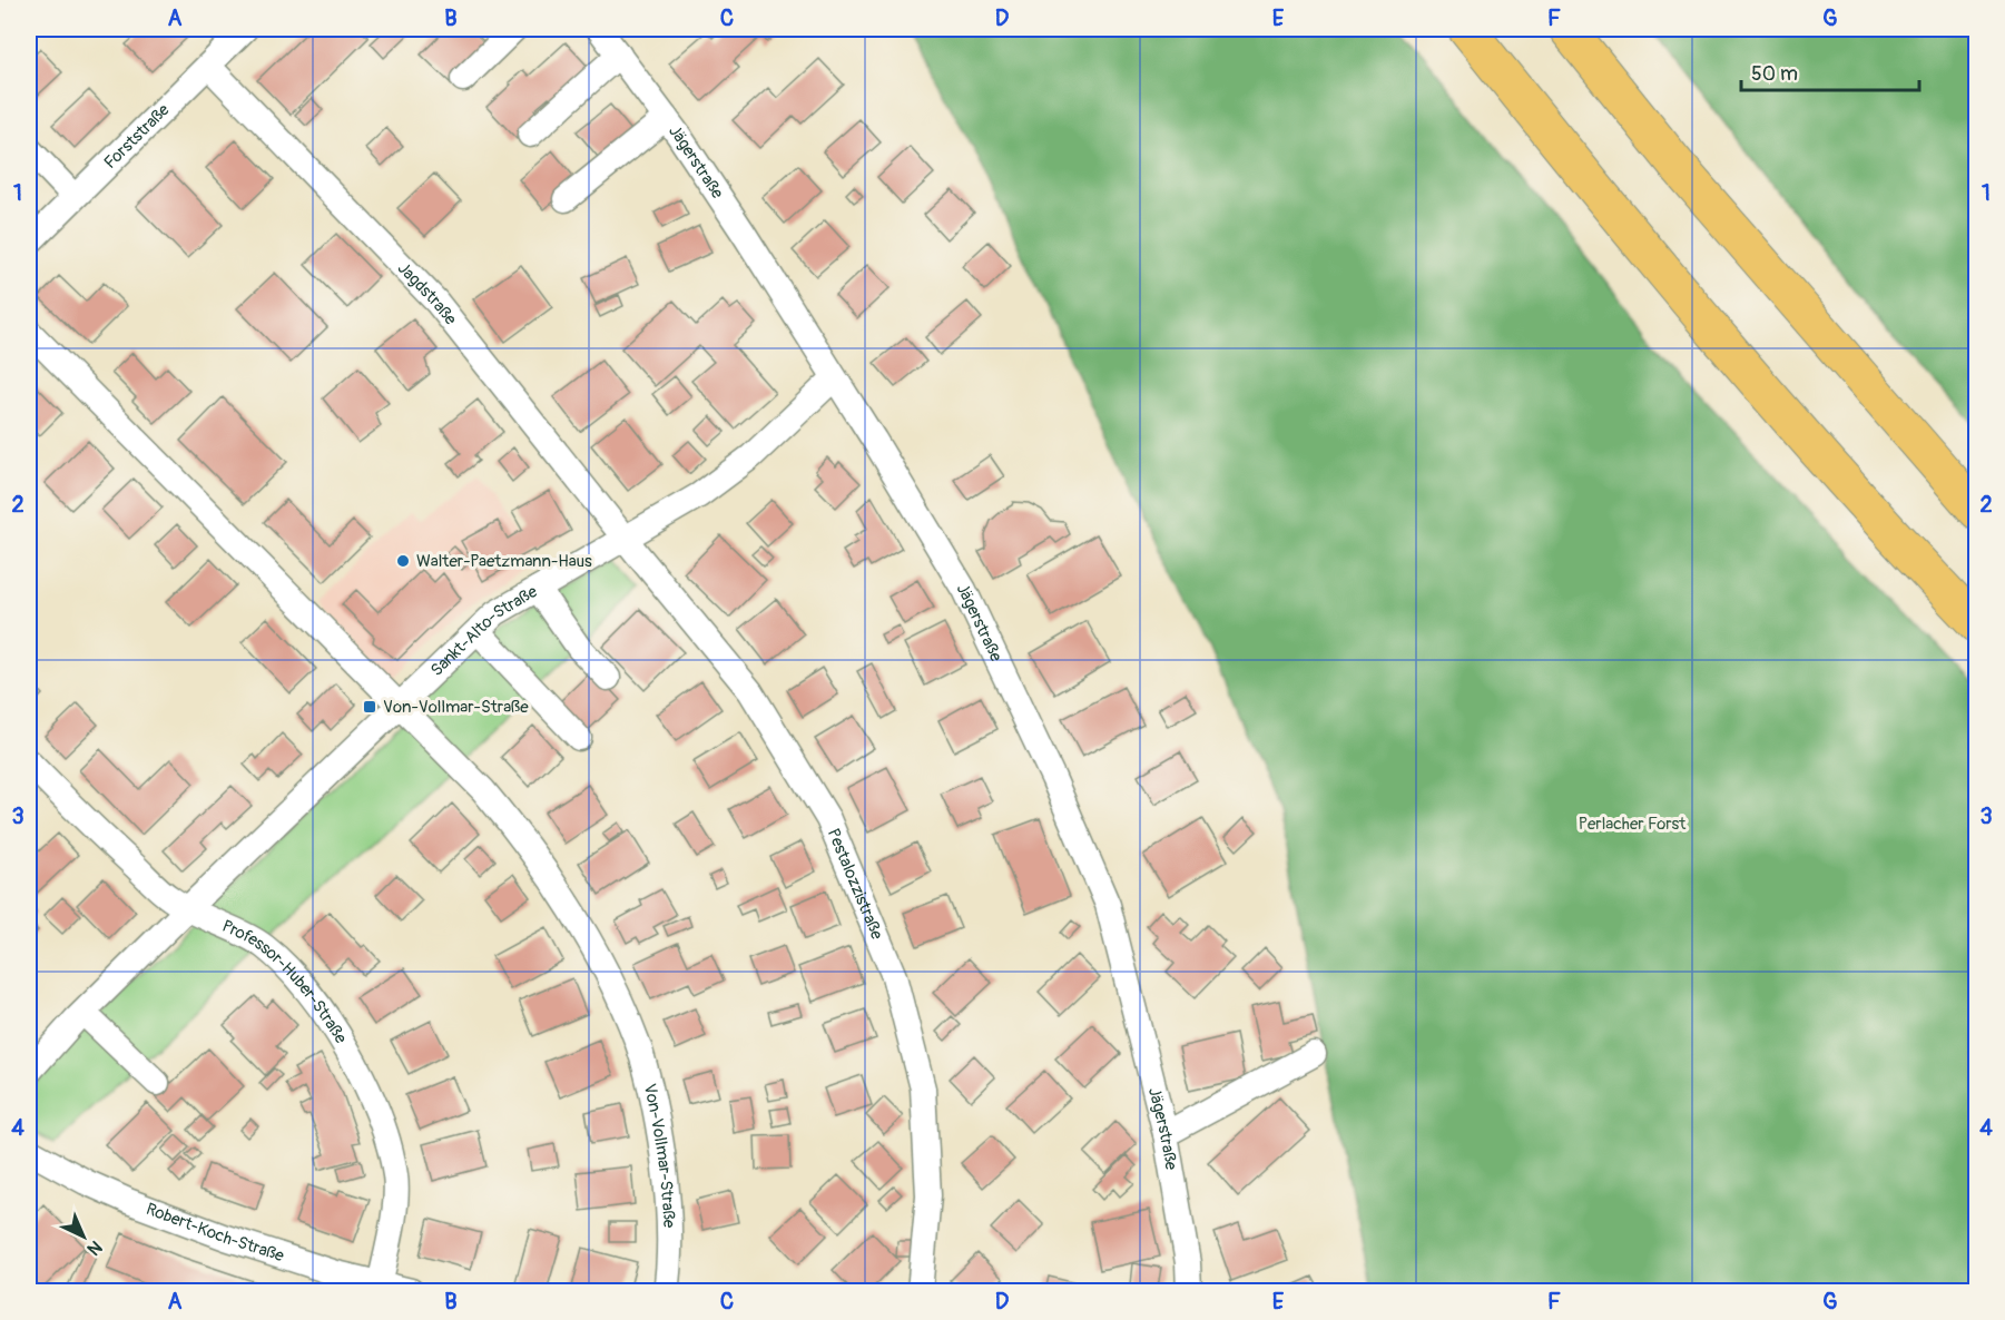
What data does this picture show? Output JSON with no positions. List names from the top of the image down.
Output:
{
  "streets": {
    "street": [
      "Forststraße",
      "Jägerstraße",
      "Jagdstraße",
      "Sankt-Alto-Straße",
      "Pestalozzistraße",
      "Professor-Huber-Straße",
      "Von-Vollmar-Straße",
      "Robert-Koch-Straße"
    ]
  },
  "crossings": [
    ["Forststraße", "Jagdstraße"],
    ["Jägerstraße", "Sankt-Alto-Straße"],
    ["Jagdstraße", "Sankt-Alto-Straße"],
    ["Jagdstraße", "Pestalozzistraße"],
    ["Sankt-Alto-Straße", "Pestalozzistraße"],
    ["Sankt-Alto-Straße", "Professor-Huber-Straße"],
    ["Sankt-Alto-Straße", "Von-Vollmar-Straße"],
    ["Professor-Huber-Straße", "Robert-Koch-Straße"]
  ],
  "parks": ["Perlacher Forst"],
  "places": {
    "other": ["Walter-Paetzmann-Haus"],
    "transit": ["Von-Vollmar-Straße"]
  },
  "scale_bar": "50 m",
  "north": "bottom right",
  "grid": {
    "columns": [
      "A",
      "B",
      "C",
      "D",
      "E",
      "F",
      "G"
    ],
    "rows": [
      "1",
      "2",
      "3",
      "4"
    ]
  }
}
